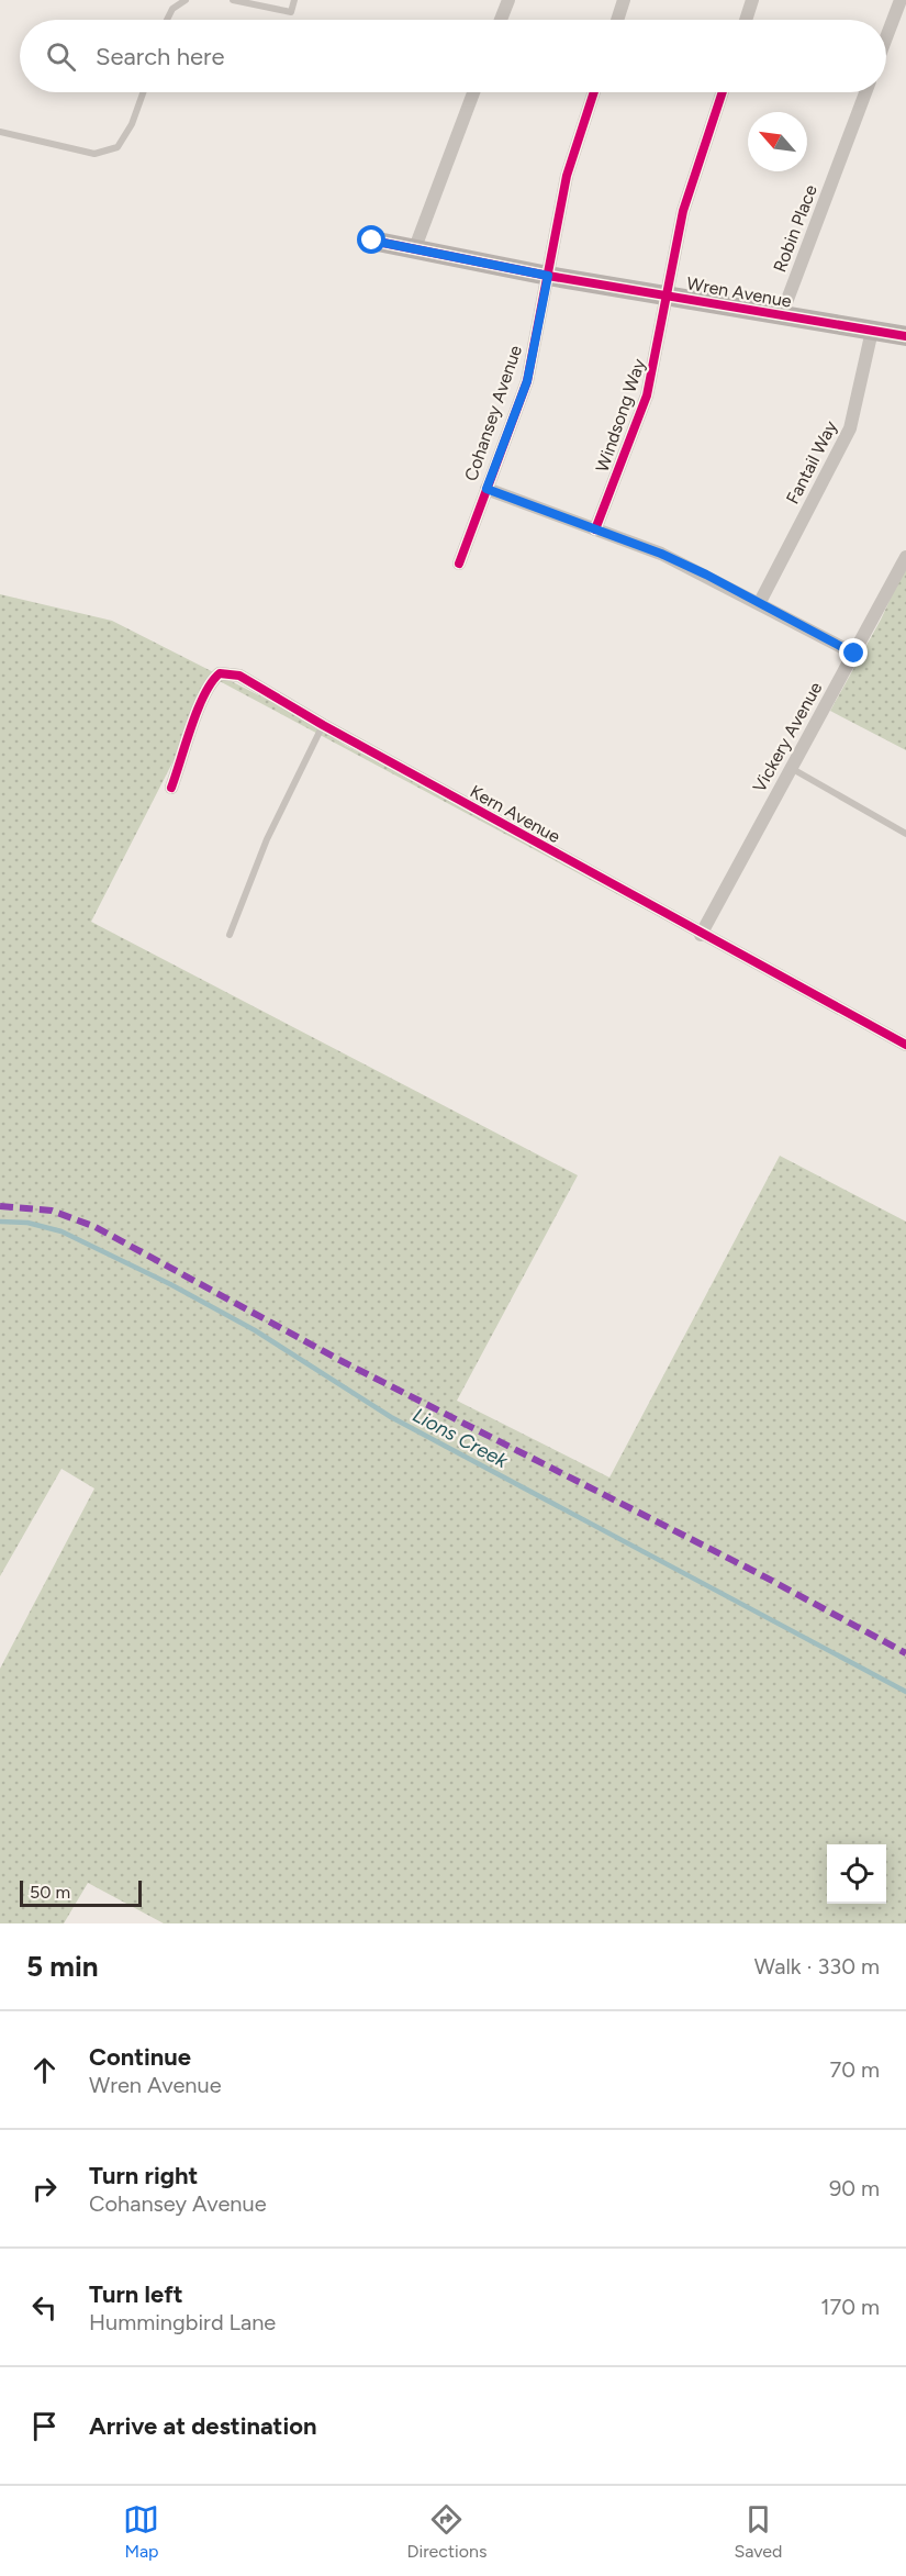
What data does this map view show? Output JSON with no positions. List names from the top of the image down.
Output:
{
  "streets": {
    "street": [
      "Robin Place",
      "Wren Avenue",
      "Cohansey Avenue",
      "Windsong Way",
      "Fantail Way",
      "Vickery Avenue",
      "Kern Avenue"
    ]
  },
  "crossings": [
    ["Robin Place", "Wren Avenue"],
    ["Wren Avenue", "Cohansey Avenue"],
    ["Wren Avenue", "Windsong Way"],
    ["Wren Avenue", "Fantail Way"],
    ["Vickery Avenue", "Kern Avenue"]
  ],
  "water": ["Lions Creek"],
  "scale_bar": "50 m",
  "north": "top left",
  "page": {
    "search": "Search here",
    "scale": "50 m",
    "heading": ["5 min", "Walk · 330 m"],
    "list": [
      ["Continue", "Wren Avenue", "70 m"],
      ["Turn right", "Cohansey Avenue", "90 m"],
      ["Turn left", "Hummingbird Lane", "170 m"],
      "Arrive at destination"
    ],
    "nav": ["Map", "Directions", "Saved"]
  }
}
